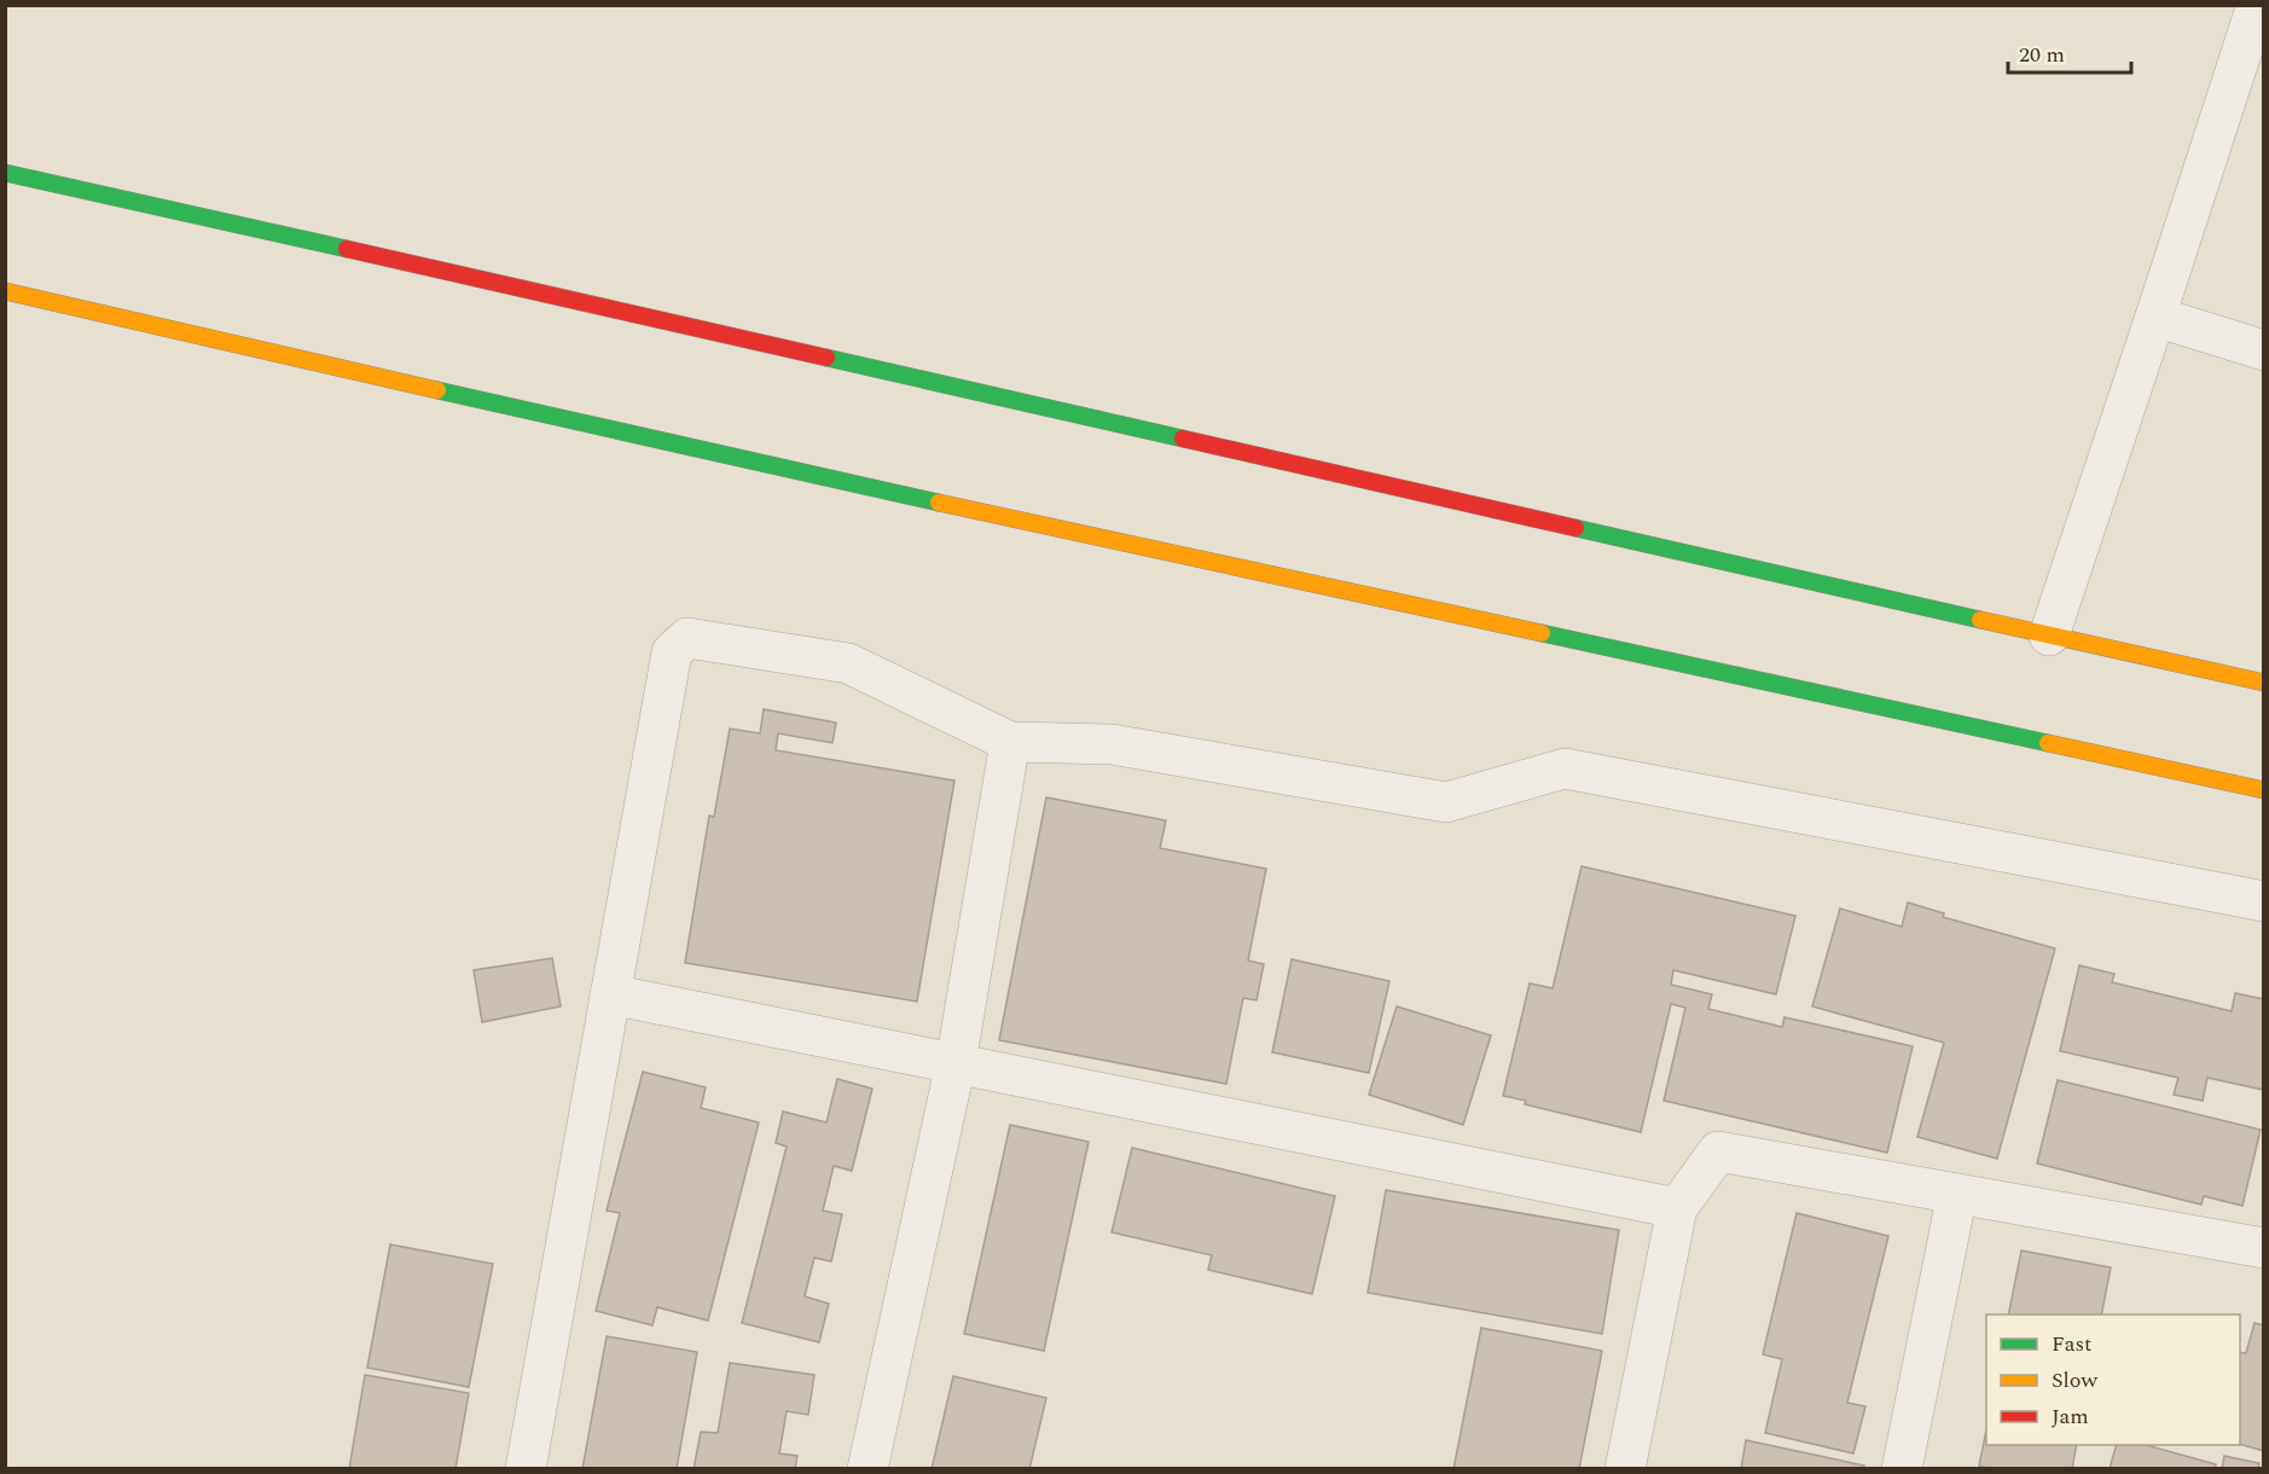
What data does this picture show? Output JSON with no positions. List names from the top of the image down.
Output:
{
  "legend": ["Fast", "Slow", "Jam"],
  "scale_bar": "20 m"
}
